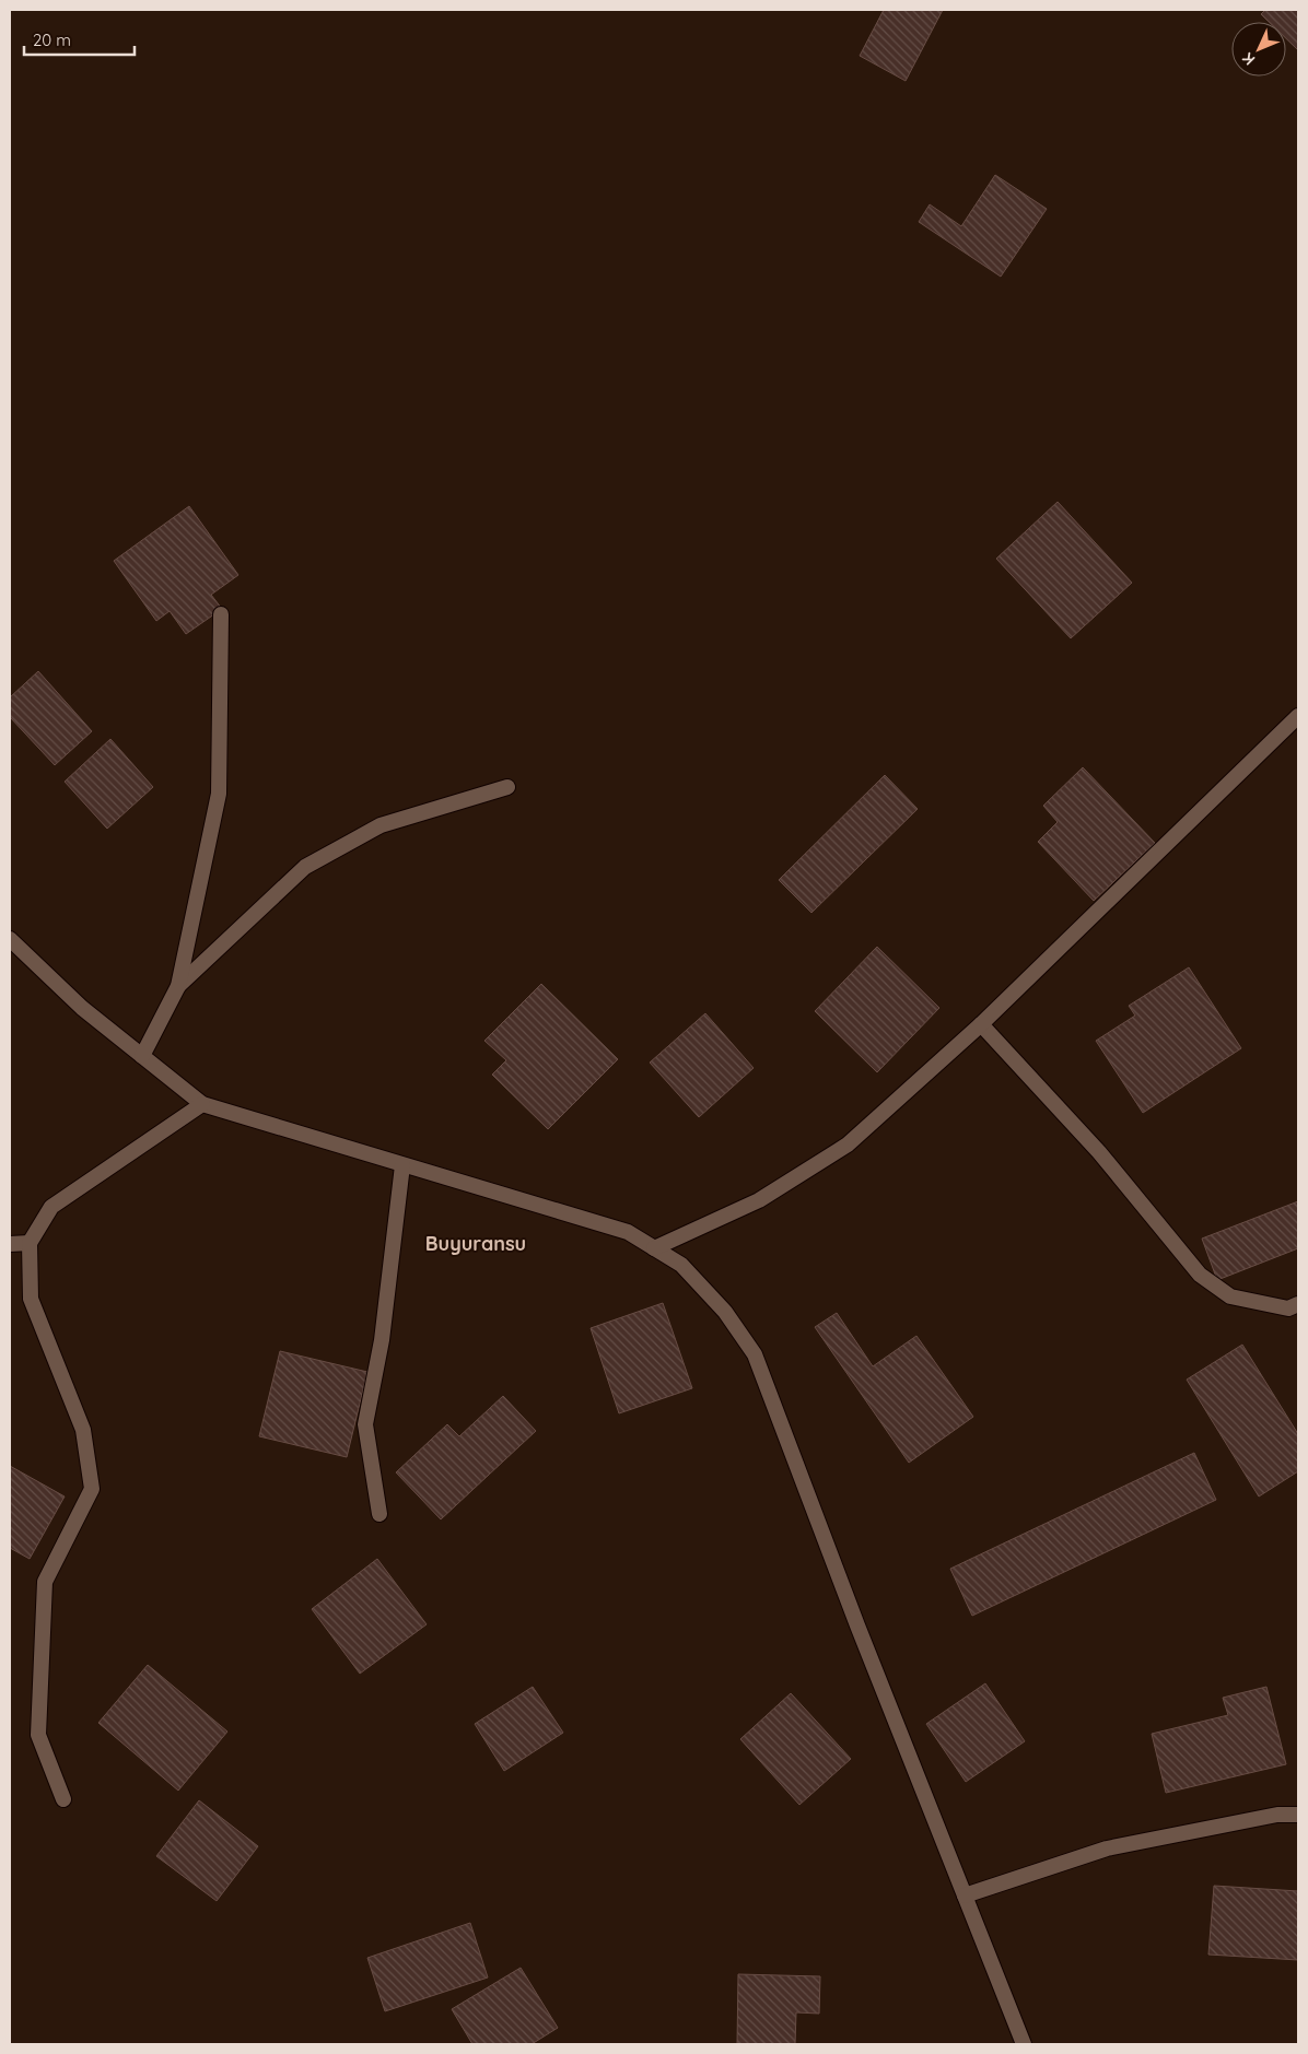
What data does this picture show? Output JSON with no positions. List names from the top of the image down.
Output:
{
  "districts": ["Buyuransu"],
  "scale_bar": "20 m",
  "north": "bottom left"
}
